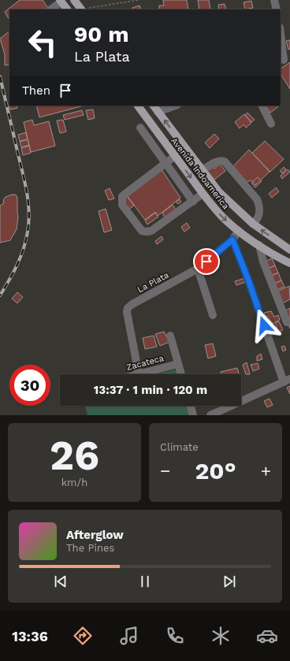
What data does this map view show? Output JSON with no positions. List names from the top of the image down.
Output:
{
  "streets": {
    "main road": ["Avenida Indoamerica"],
    "street": ["La Plata", "Zacateca"]
  },
  "crossings": [
    ["Avenida Indoamerica", "La Plata"],
    ["La Plata", "Zacateca"]
  ],
  "page": {
    "turn": ["90 m", "La Plata"],
    "then": "Then",
    "limit": "30",
    "trip": "13:37 · 1 min · 120 m",
    "tile": [
      ["26", "km/h"],
      "Climate"
    ],
    "heat": ["−", "20°", "+"],
    "song": ["Afterglow", "The Pines"],
    "tabs": "13:36"
  }
}
